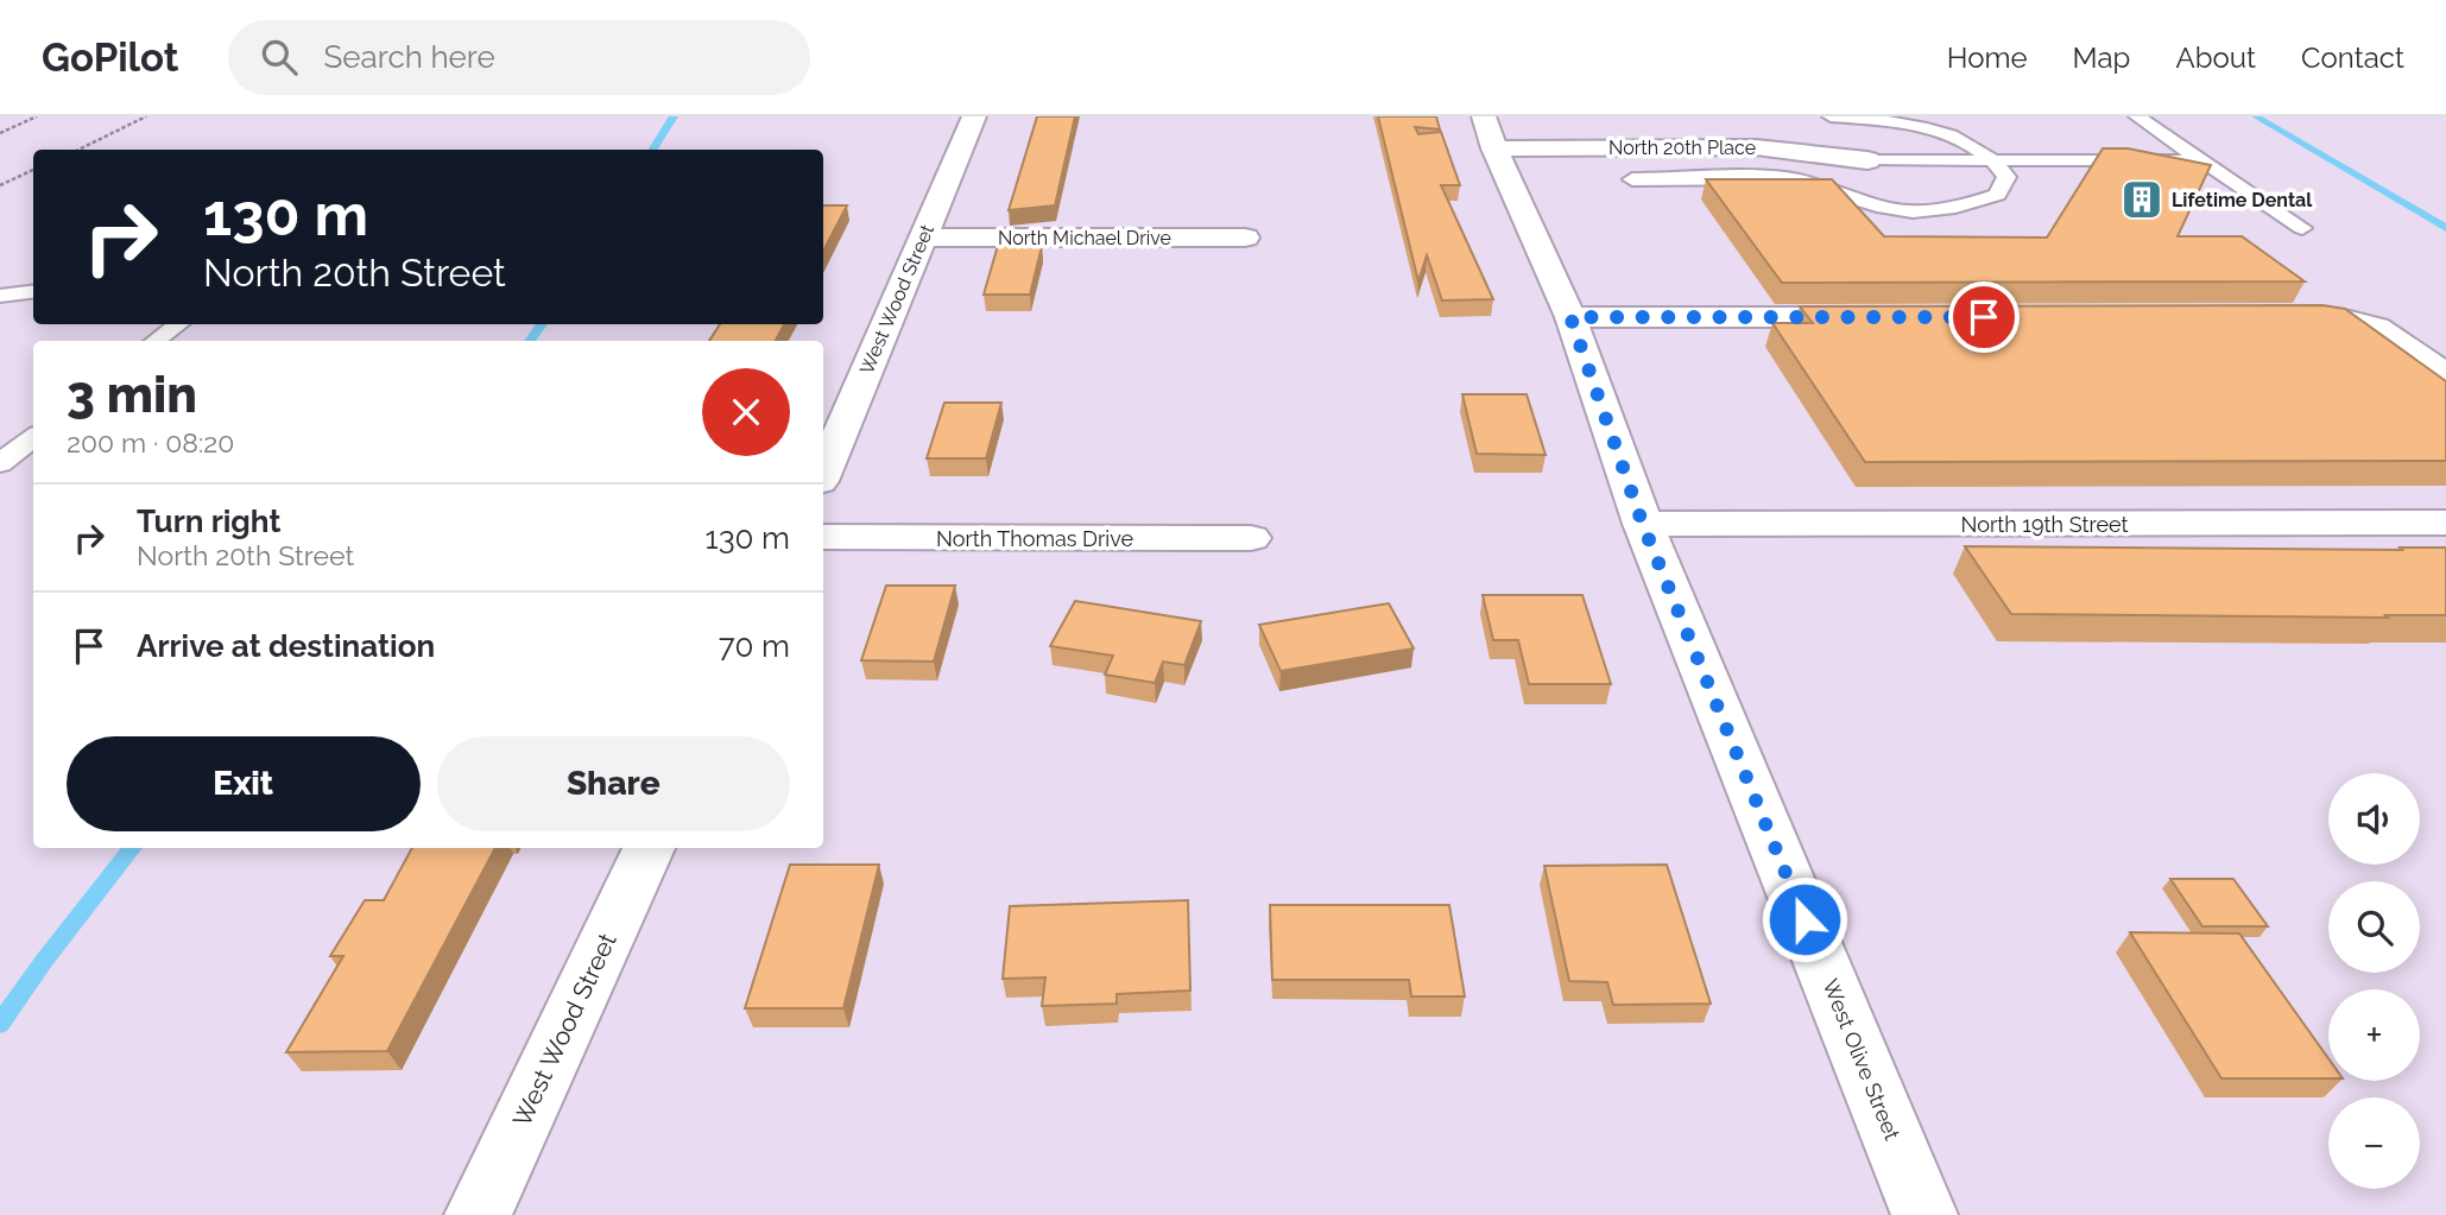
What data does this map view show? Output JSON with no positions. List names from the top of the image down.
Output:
{
  "streets": {
    "street": [
      "North 20th Place",
      "North Michael Drive",
      "West Wood Street",
      "North 19th Street",
      "North Thomas Drive",
      "West Olive Street"
    ]
  },
  "crossings": [
    ["North 20th Place", "West Olive Street"],
    ["North Michael Drive", "West Wood Street"],
    ["North 19th Street", "West Olive Street"]
  ],
  "places": {
    "building": ["Lifetime Dental"]
  },
  "page": {
    "header": "GoPilot",
    "search": "Search here",
    "nav": [
      "Home",
      "Map",
      "About",
      "Contact"
    ],
    "turn": ["130 m", "North 20th Street"],
    "heading": ["3 min", "200 m · 08:20"],
    "list": [
      {
        "name": "Turn right",
        "note": "North 20th Street",
        "value": "130 m"
      },
      {
        "name": "Arrive at destination",
        "value": "70 m"
      }
    ],
    "buttons": ["Exit", "Share"],
    "map_buttons": ["+", "−"]
  }
}
